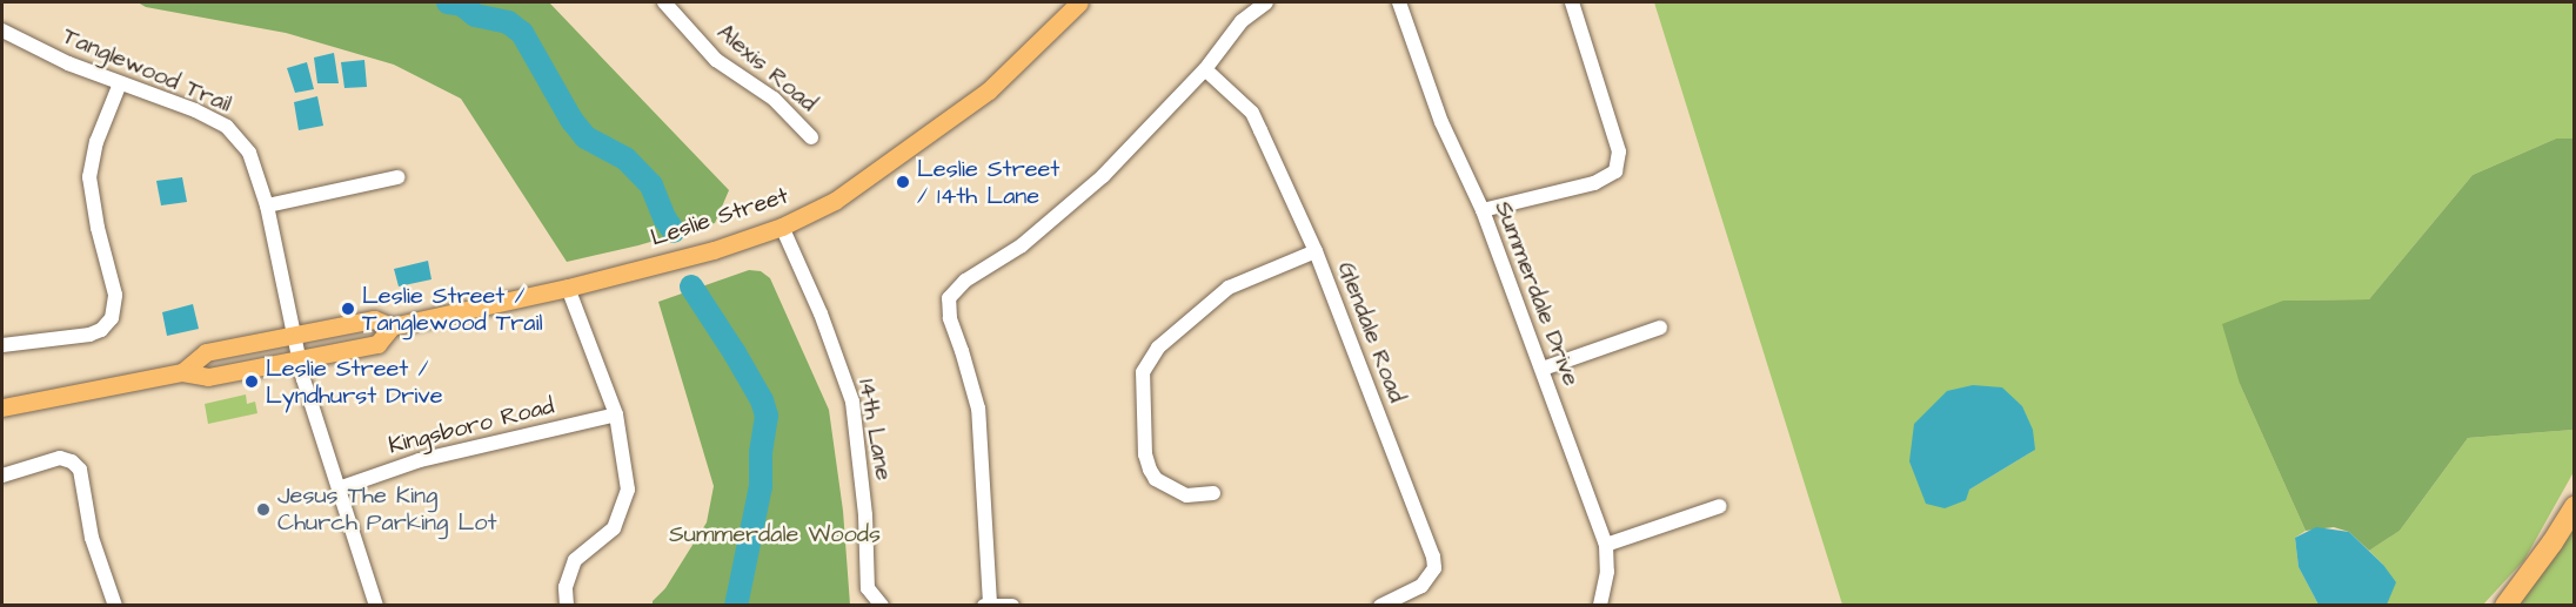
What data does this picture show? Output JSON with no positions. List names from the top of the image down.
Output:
{
  "streets": {
    "main road": ["Leslie Street"],
    "street": [
      "Alexis Road",
      "Tanglewood Trail",
      "Summerdale Drive",
      "Glendale Road",
      "Kingsboro Road",
      "14th Lane"
    ]
  },
  "crossings": [
    ["Tanglewood Trail", "Leslie Street"],
    ["Tanglewood Trail", "Kingsboro Road"],
    ["Leslie Street", "14th Lane"]
  ],
  "parks": ["Summerdale Woods"],
  "places": [
    "Leslie Street / 14th Lane",
    "Leslie Street / Tanglewood Trail",
    "Leslie Street / Lyndhurst Drive",
    "Jesus The King Church Parking Lot"
  ]
}
